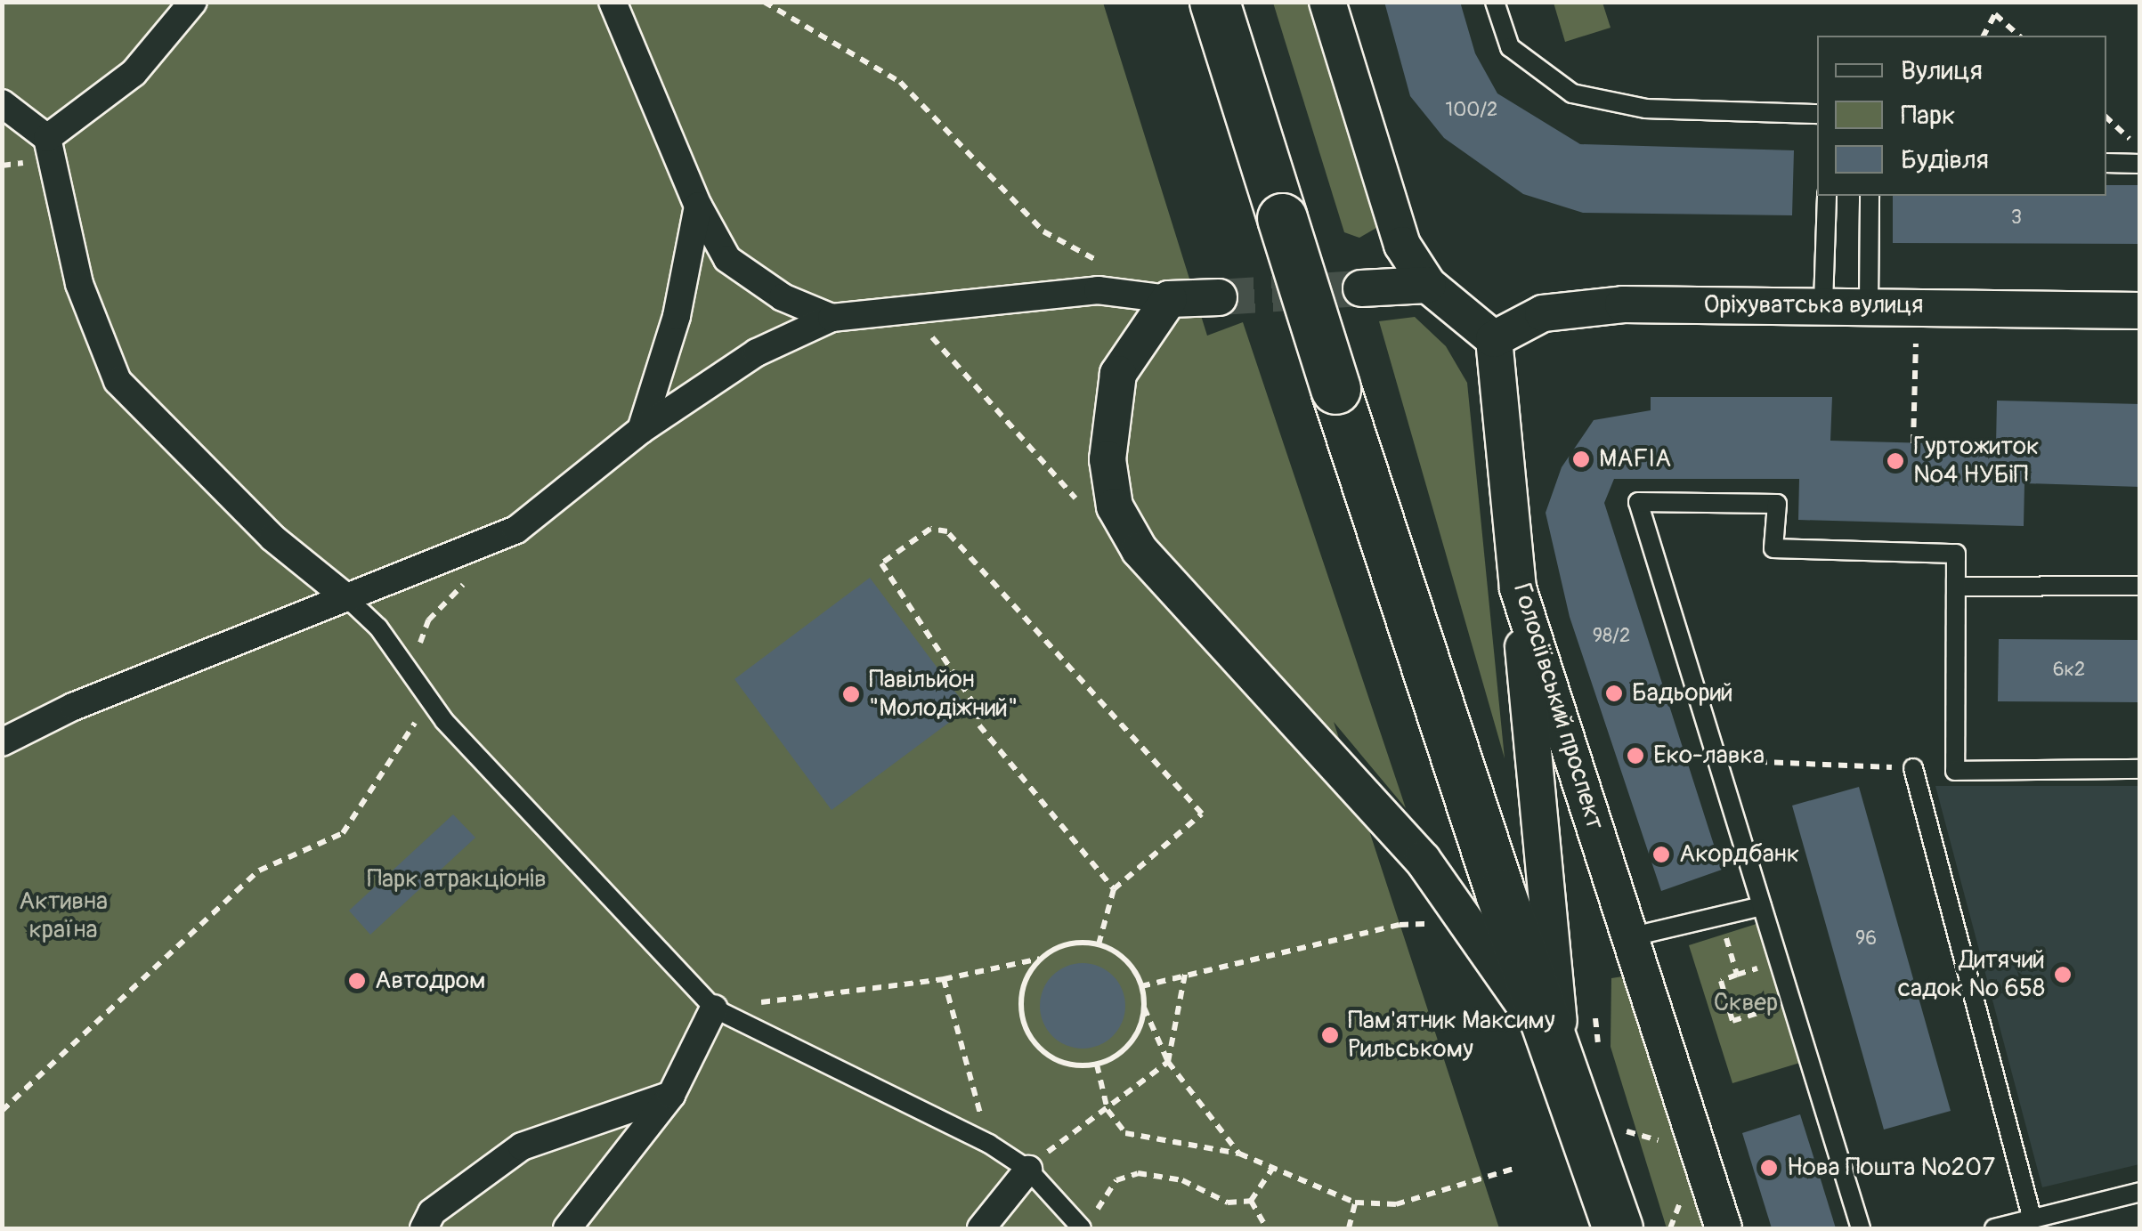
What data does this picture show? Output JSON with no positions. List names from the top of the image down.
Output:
{
  "streets": {
    "street": ["Оріхуватська вулиця", "Голосіївський проспект"]
  },
  "crossings": [
    ["Оріхуватська вулиця", "Голосіївський проспект"]
  ],
  "parks": ["Парк атракціонів", "Активна країна", "Сквер"],
  "places": [
    "MAFIA",
    "Гуртожиток №4 НУБіП",
    "Бадьорий",
    "Павільйон \"Молодіжний\"",
    "Еко-лавка",
    "Акордбанк",
    "Дитячий садок № 658",
    "Автодром",
    "Пам'ятник Максиму Рильському",
    "Нова Пошта №207"
  ],
  "house_numbers": [
    "100/2",
    "3",
    "98/2",
    "6к2",
    "96"
  ],
  "legend": ["Вулиця", "Парк", "Будівля"]
}
